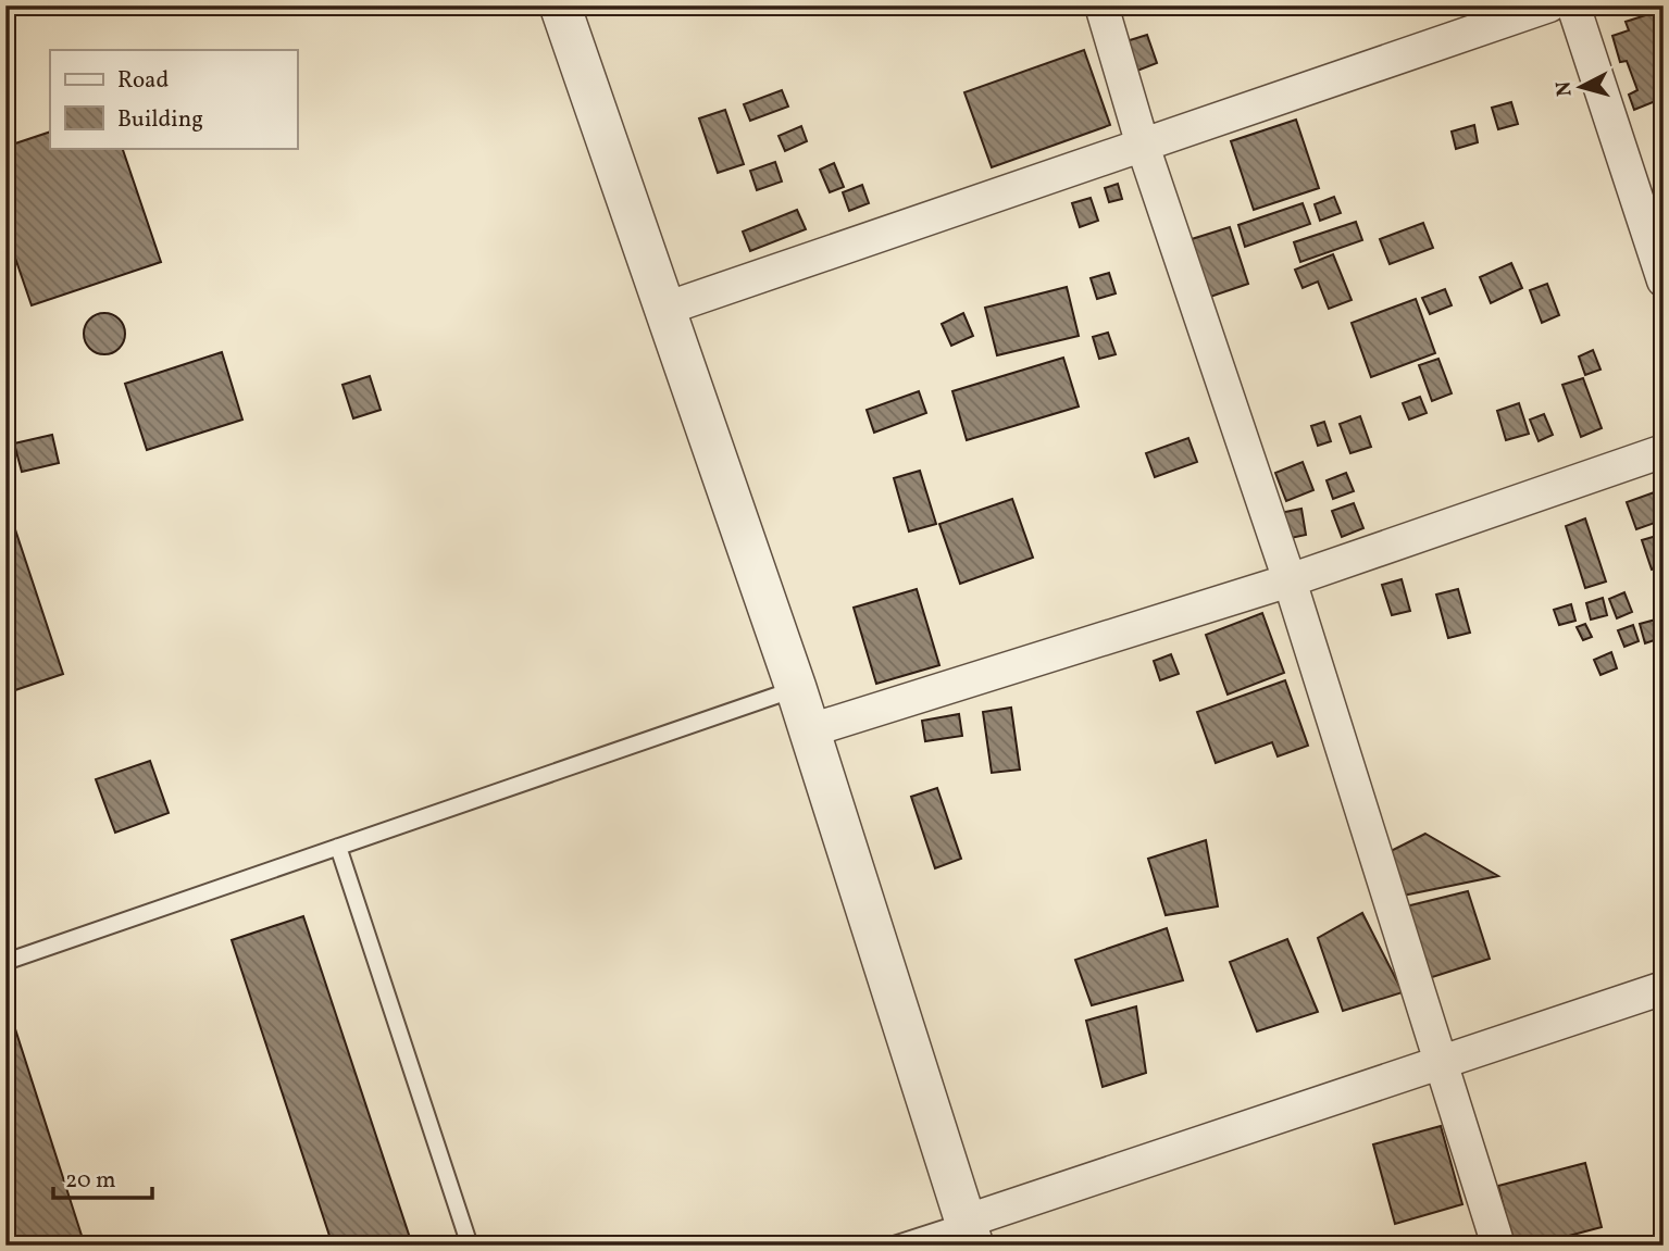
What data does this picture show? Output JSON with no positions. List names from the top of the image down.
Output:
{
  "legend": ["Road", "Building"],
  "scale_bar": "20 m",
  "north": "left"
}
